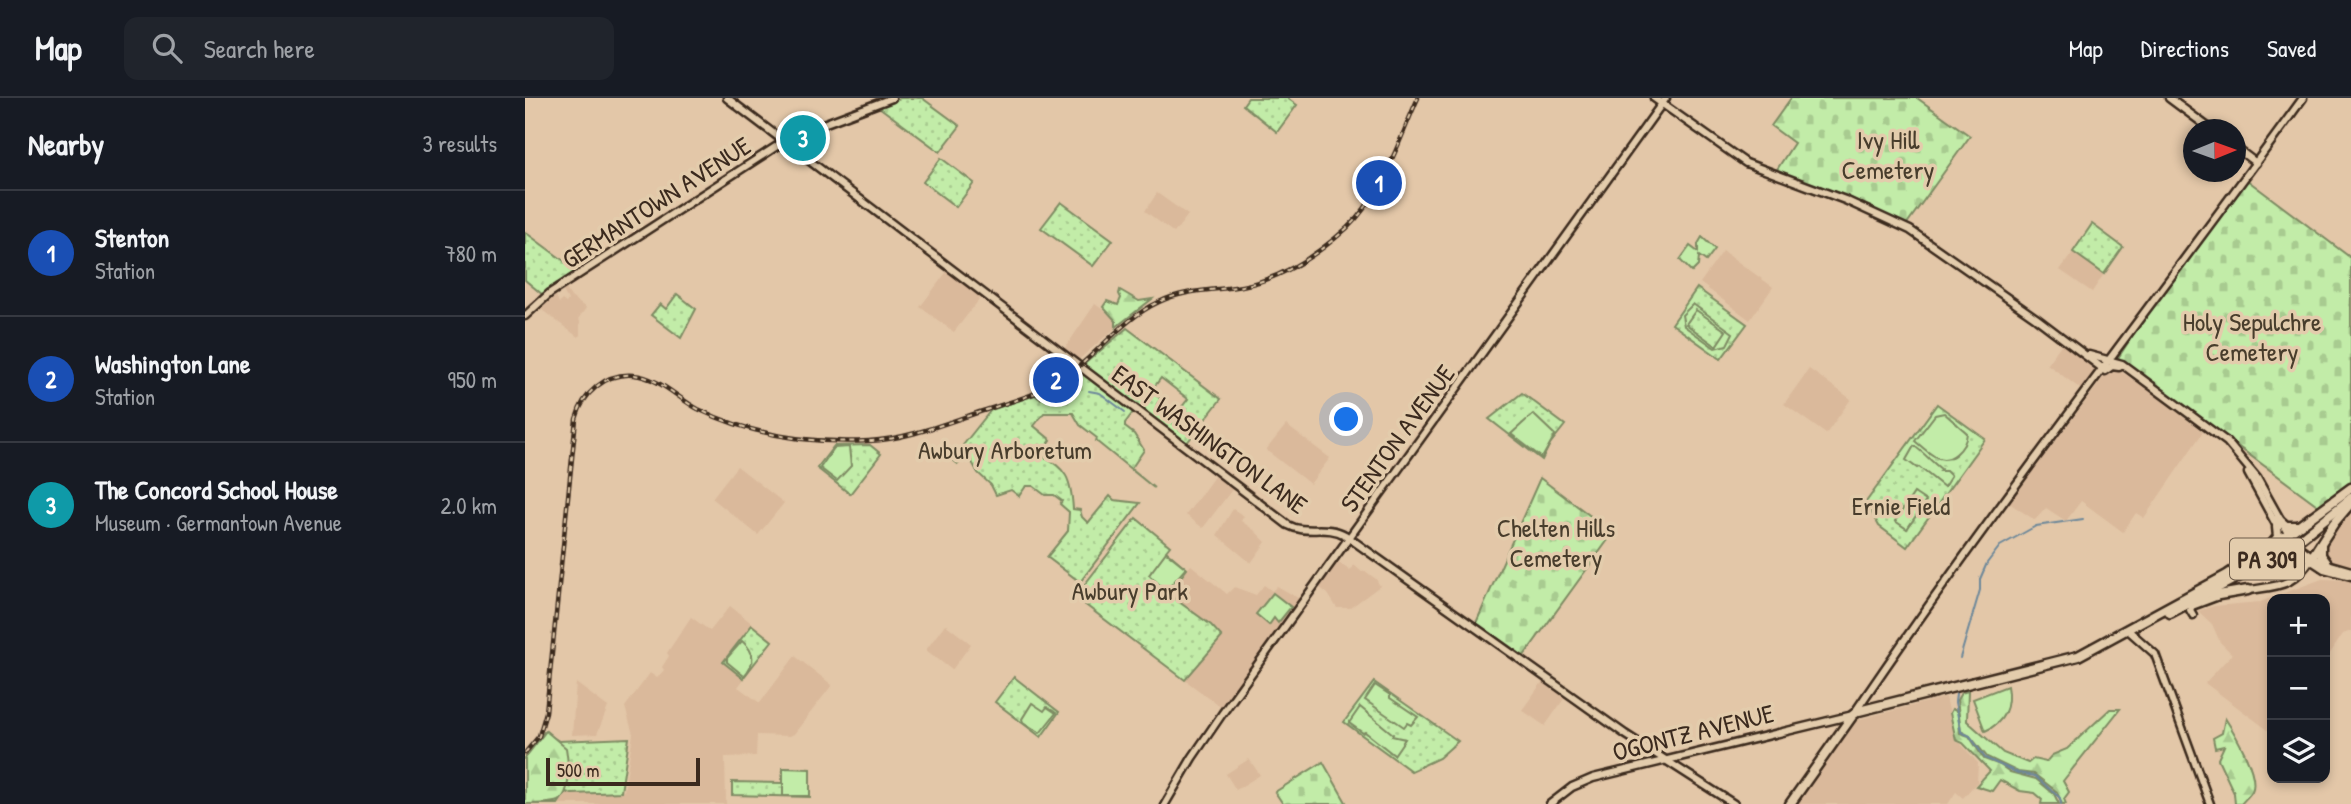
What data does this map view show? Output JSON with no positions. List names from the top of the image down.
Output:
{
  "streets": {
    "highway": ["PA 309", "OGONTZ AVENUE"],
    "main road": ["GERMANTOWN AVENUE", "STENTON AVENUE", "EAST WASHINGTON LANE"]
  },
  "crossings": [
    ["GERMANTOWN AVENUE", "EAST WASHINGTON LANE"],
    ["STENTON AVENUE", "EAST WASHINGTON LANE"],
    ["EAST WASHINGTON LANE", "OGONTZ AVENUE"],
    ["PA 309", "OGONTZ AVENUE"]
  ],
  "parks": [
    "Ivy Hill Cemetery",
    "Holy Sepulchre Cemetery",
    "Awbury Arboretum",
    "Ernie Field",
    "Chelten Hills Cemetery",
    "Awbury Park"
  ],
  "scale_bar": "500 m",
  "north": "right",
  "page": {
    "header": "Map",
    "search": "Search here",
    "nav": ["Map", "Directions", "Saved"],
    "heading": ["Nearby", "3 results"],
    "pins": ["3", "1", "2"],
    "list": [
      {
        "mark": "1",
        "name": "Stenton",
        "note": "Station",
        "value": "780 m"
      },
      {
        "mark": "2",
        "name": "Washington Lane",
        "note": "Station",
        "value": "950 m"
      },
      {
        "mark": "3",
        "name": "The Concord School House",
        "note": "Museum · Germantown Avenue",
        "value": "2.0 km"
      }
    ],
    "map_buttons": ["+", "−"],
    "scale": "500 m"
  }
}
